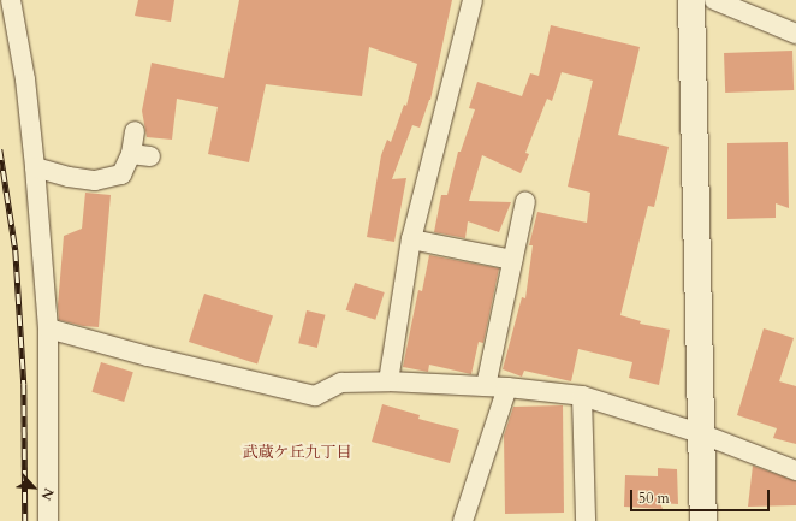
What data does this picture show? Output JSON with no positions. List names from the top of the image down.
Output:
{
  "districts": ["武蔵ケ丘九丁目"],
  "scale_bar": "50 m",
  "north": "bottom right"
}
